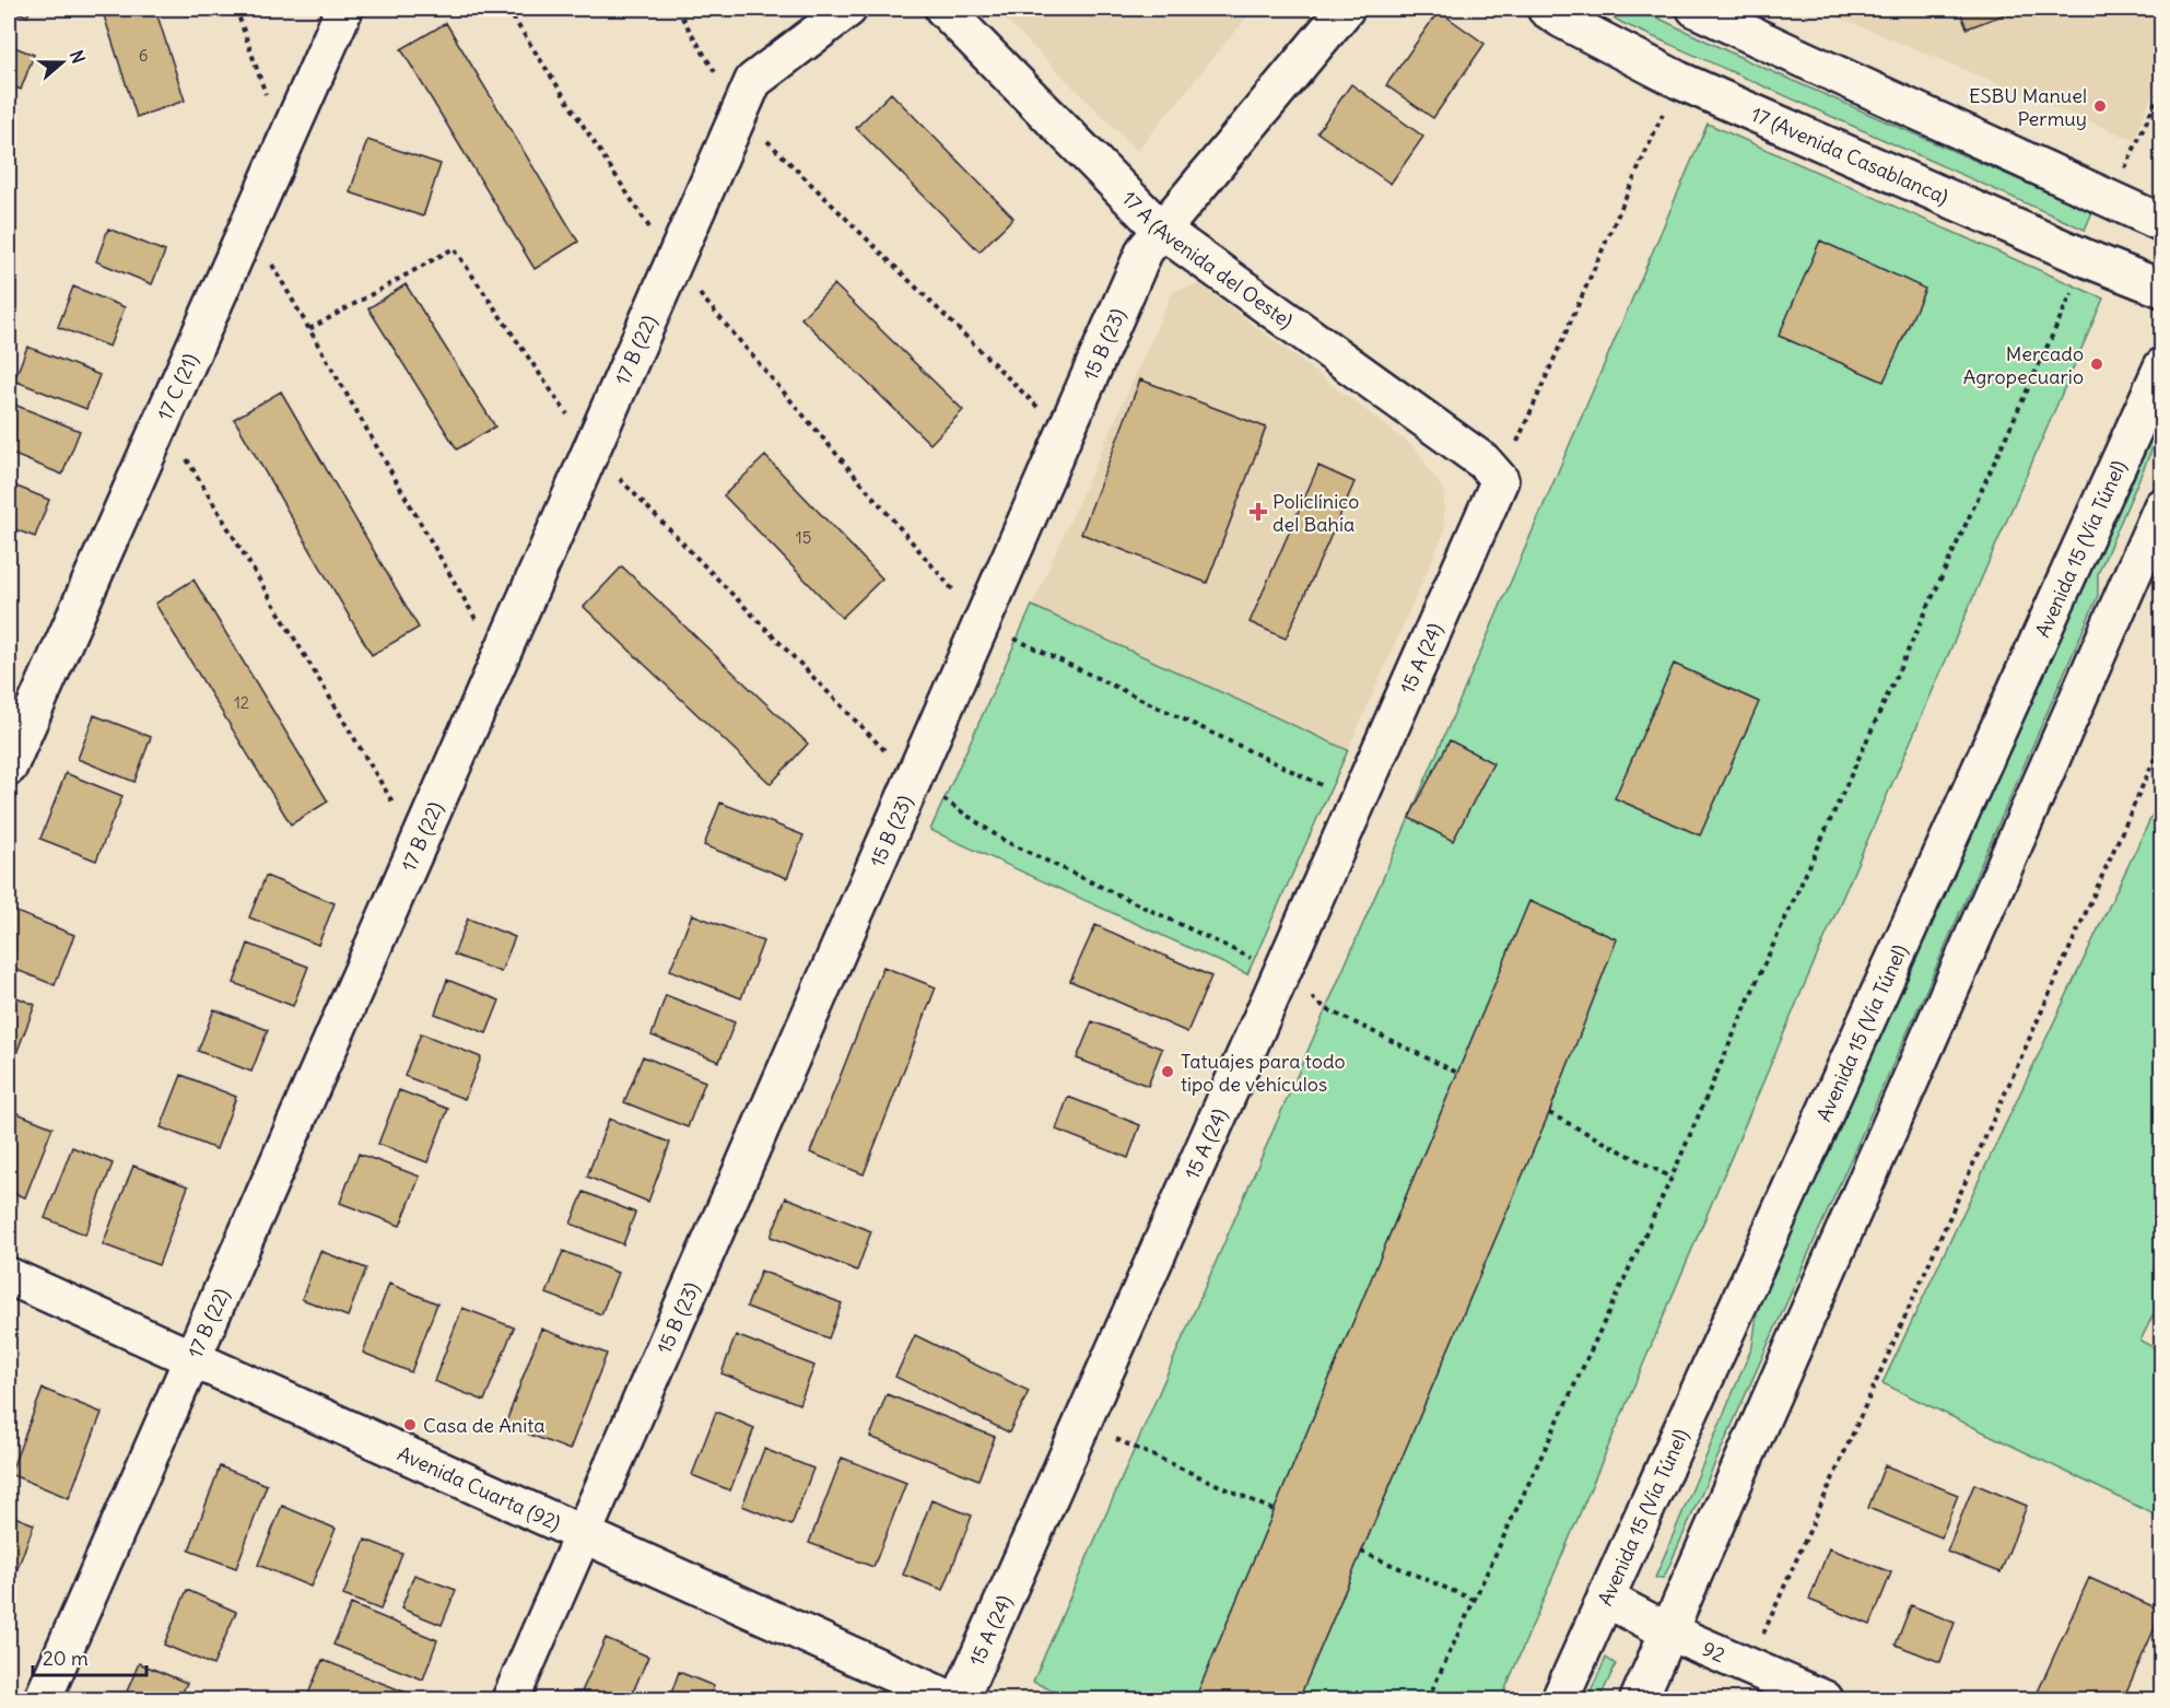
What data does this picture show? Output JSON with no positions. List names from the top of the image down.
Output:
{
  "streets": {
    "street": [
      "17 (Avenida Casablanca)",
      "17 A (Avenida del Oeste)",
      "15 B (23)",
      "17 B (22)",
      "17 C (21)",
      "Avenida 15 (Vía Túnel)",
      "15 A (24)",
      "Avenida Cuarta (92)",
      "92"
    ]
  },
  "crossings": [
    ["17 A (Avenida del Oeste)", "15 B (23)"],
    ["17 A (Avenida del Oeste)", "15 A (24)"],
    ["15 B (23)", "Avenida Cuarta (92)"],
    ["17 B (22)", "Avenida Cuarta (92)"],
    ["Avenida 15 (Vía Túnel)", "92"]
  ],
  "places": {
    "other": [
      "ESBU Manuel Permuy",
      "Mercado Agropecuario",
      "Tatuajes para todo tipo de vehículos",
      "Casa de Anita"
    ],
    "health": ["Policlínico del Bahía"]
  },
  "house_numbers": ["6", "15", "12"],
  "scale_bar": "20 m",
  "north": "right"
}
